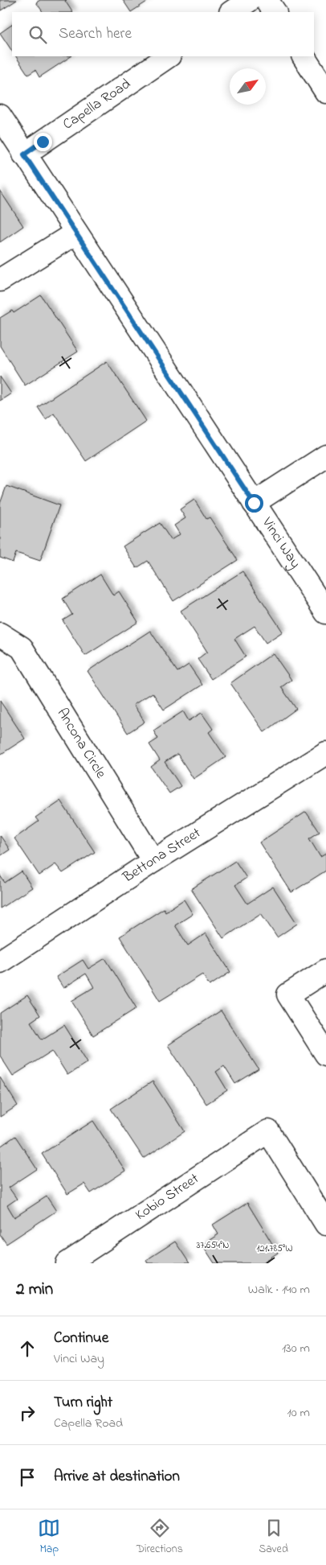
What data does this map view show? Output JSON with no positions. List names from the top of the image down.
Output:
{
  "streets": {
    "street": [
      "Capella Road",
      "Vinci Way",
      "Ancona Circle",
      "Bettona Street",
      "Kobio Street"
    ]
  },
  "crossings": [
    ["Capella Road", "Vinci Way"],
    ["Ancona Circle", "Bettona Street"]
  ],
  "north": "top right",
  "page": {
    "search": "Search here",
    "heading": ["2 min", "Walk · 140 m"],
    "list": [
      ["Continue", "Vinci Way", "130 m"],
      ["Turn right", "Capella Road", "10 m"],
      "Arrive at destination"
    ],
    "nav": ["Map", "Directions", "Saved"]
  },
  "coordinates": ["37.654°N", "121.785°W"]
}
